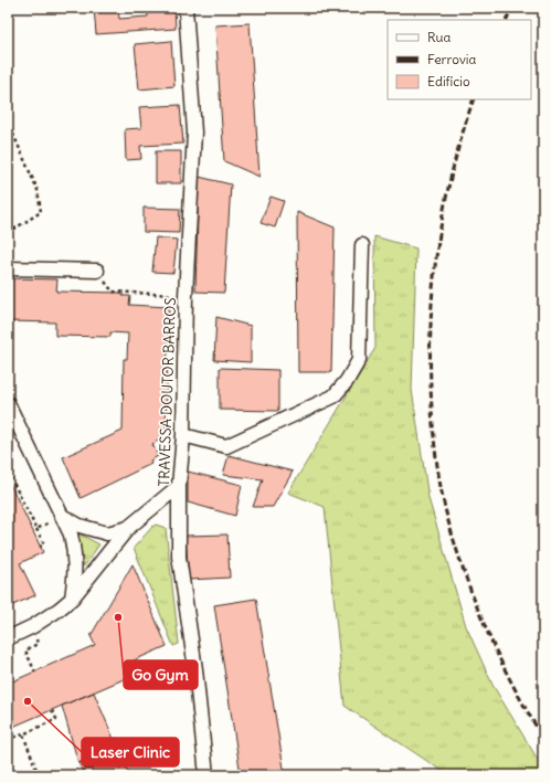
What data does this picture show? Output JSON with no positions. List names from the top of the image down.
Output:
{
  "streets": {
    "street": ["TRAVESSA DOUTOR BARROS"]
  },
  "places": ["Go Gym", "Laser Clinic"],
  "legend": ["Rua", "Ferrovia", "Edifício"]
}
